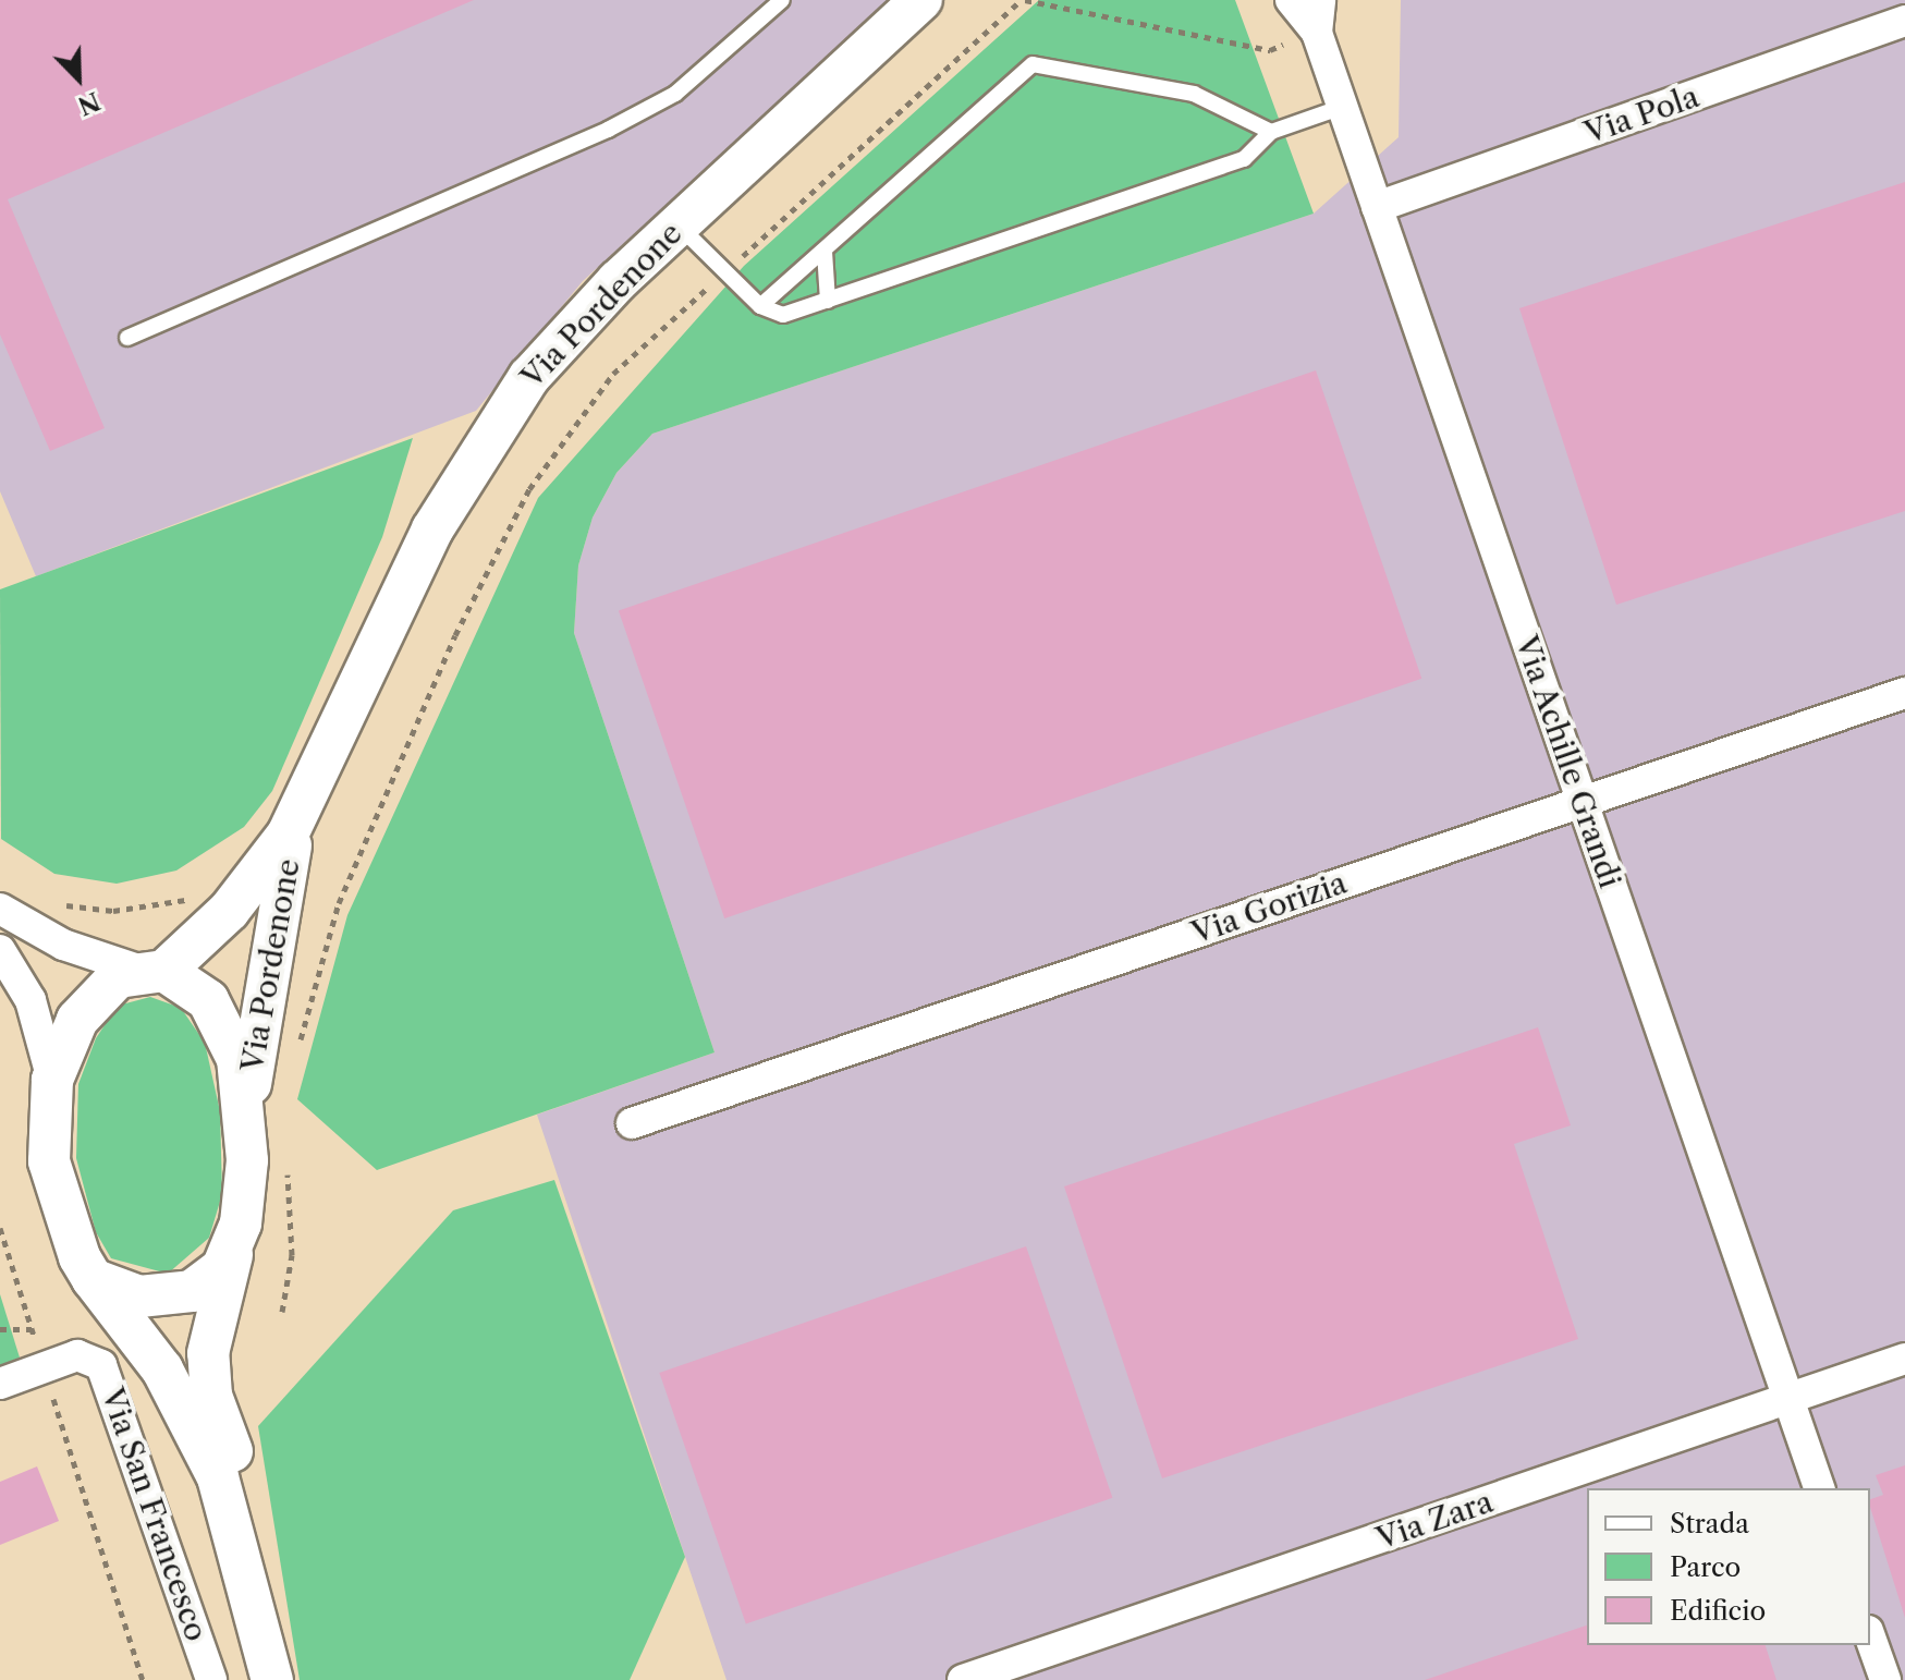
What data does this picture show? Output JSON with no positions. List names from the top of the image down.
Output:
{
  "streets": {
    "street": [
      "Via Pola",
      "Via Pordenone",
      "Via Achille Grandi",
      "Via Gorizia",
      "Via San Francesco",
      "Via Zara"
    ]
  },
  "crossings": [
    ["Via Pola", "Via Achille Grandi"],
    ["Via Pordenone", "Via San Francesco"],
    ["Via Achille Grandi", "Via Gorizia"],
    ["Via Achille Grandi", "Via Zara"]
  ],
  "legend": ["Strada", "Parco", "Edificio"],
  "north": "bottom right"
}
